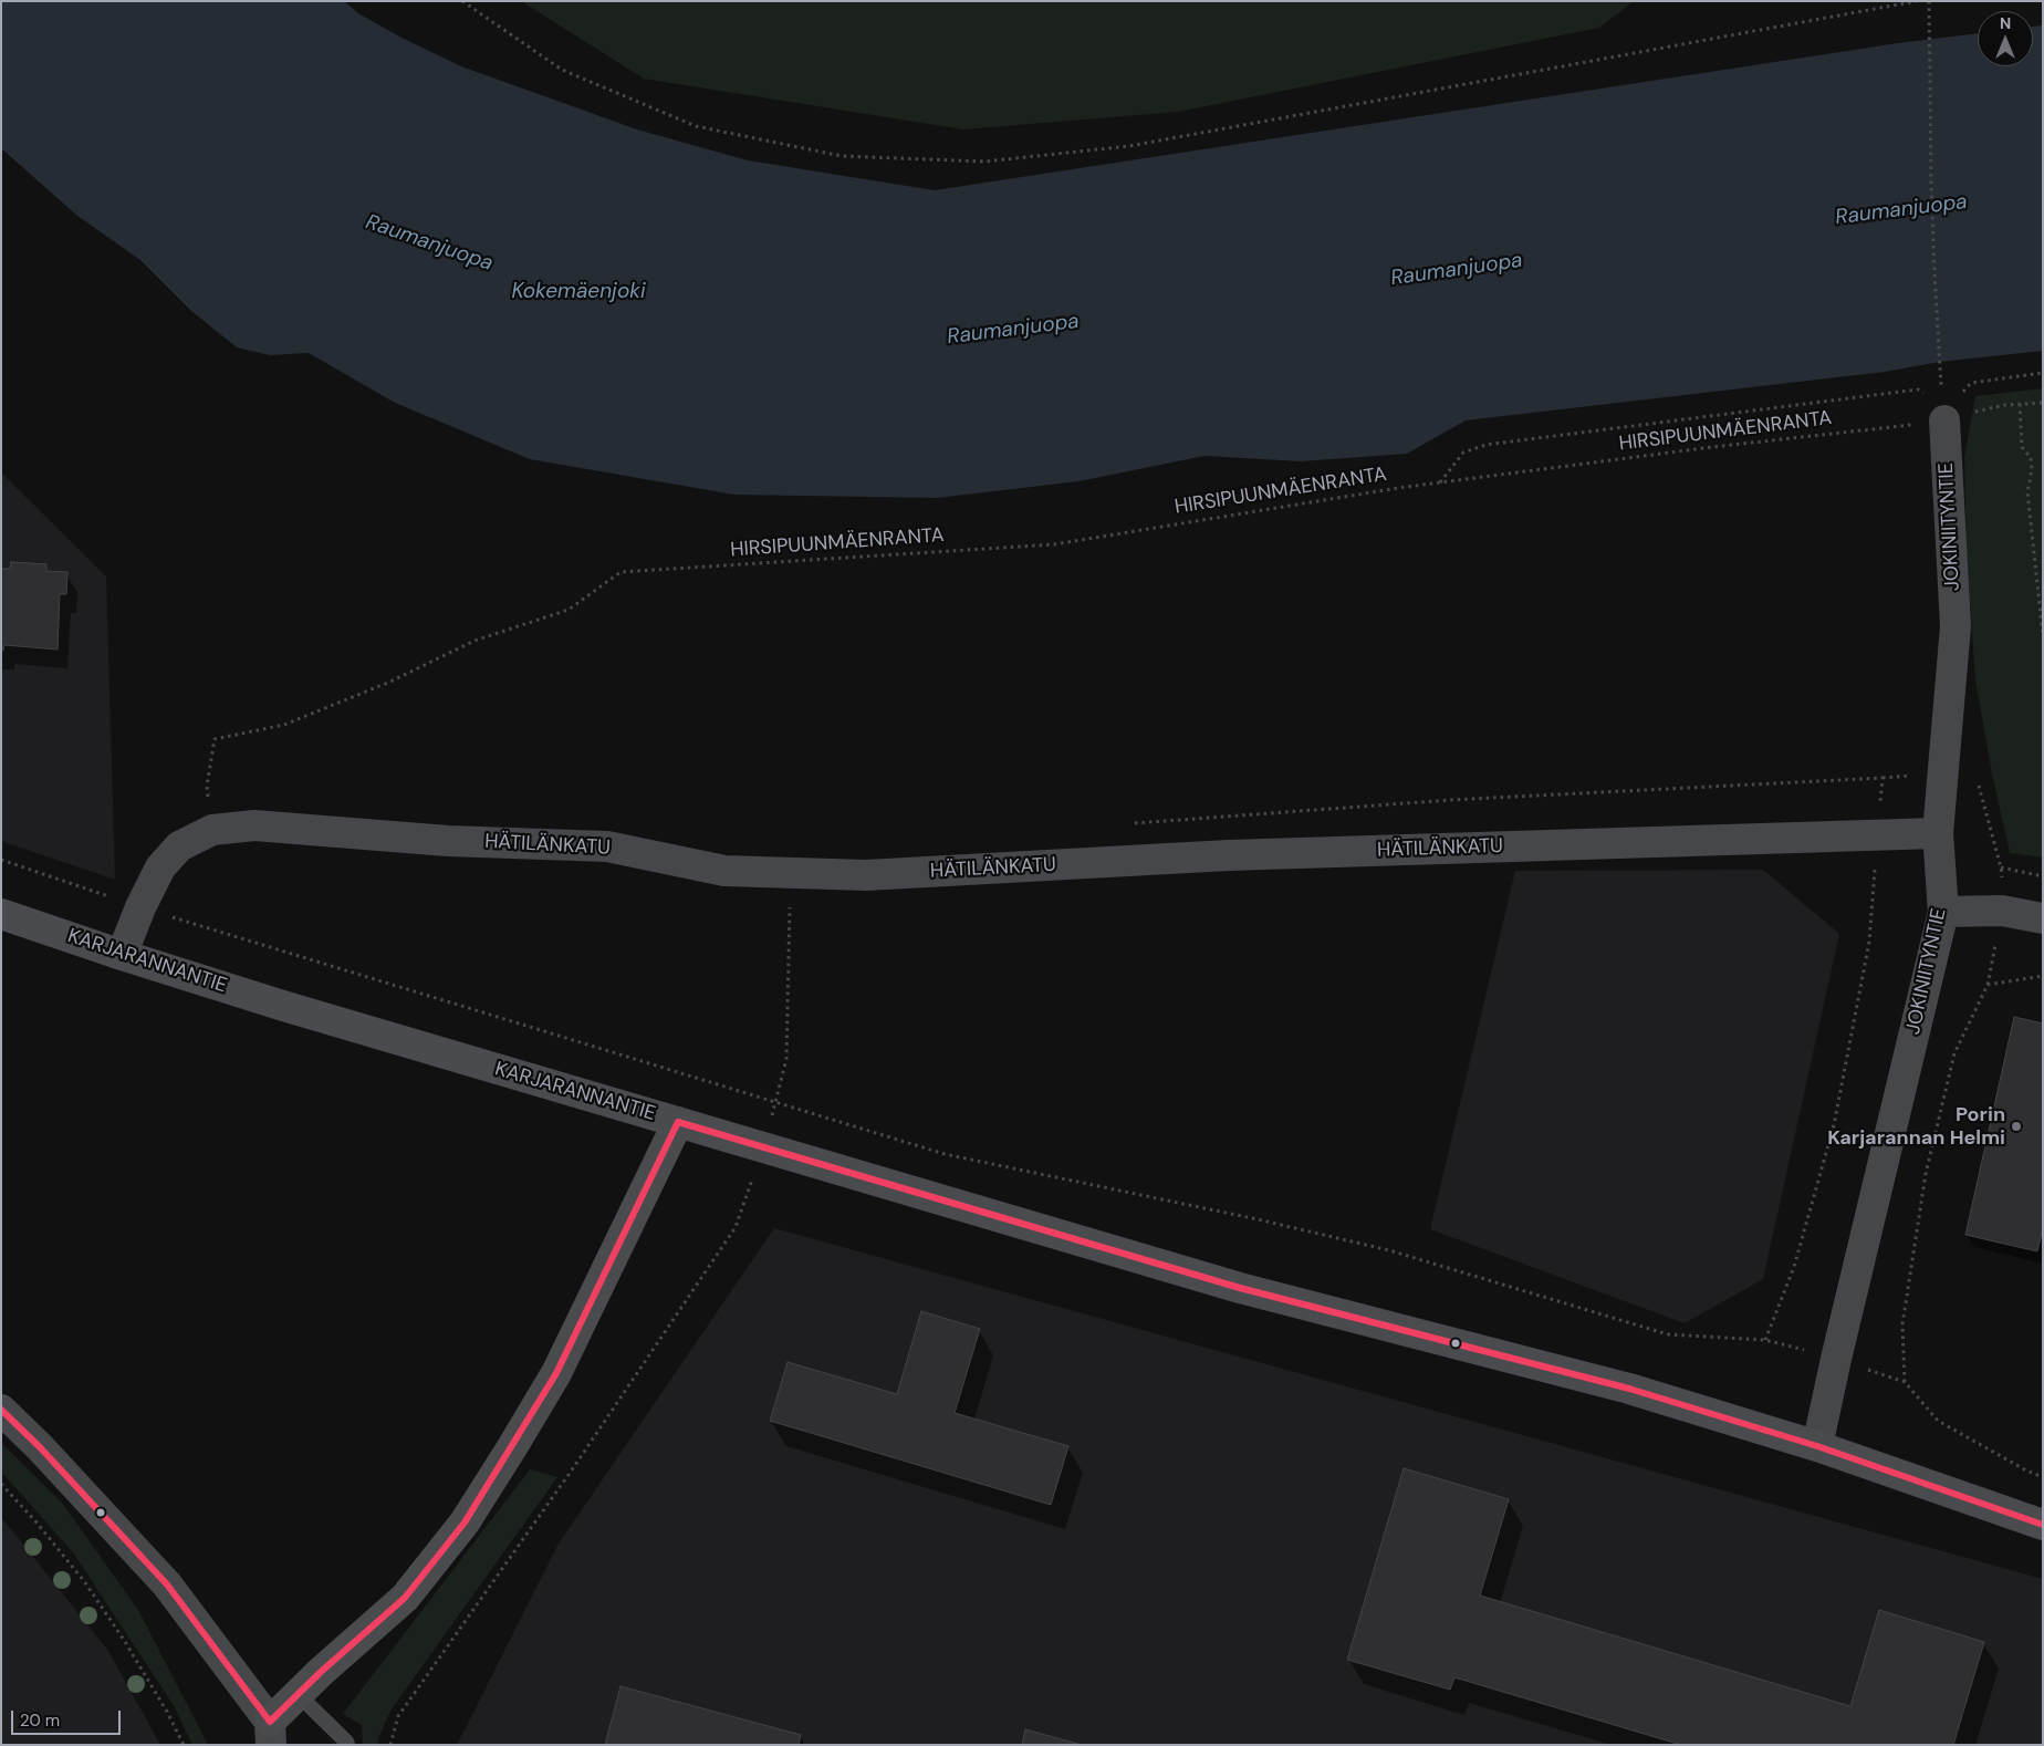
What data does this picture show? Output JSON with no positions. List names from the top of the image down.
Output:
{
  "streets": {
    "main road": ["KARJARANNANTIE"],
    "street": ["JOKINIITYNTIE", "HÄTILÄNKATU"],
    "path": ["HIRSIPUUNMÄENRANTA"]
  },
  "crossings": [
    ["HIRSIPUUNMÄENRANTA", "JOKINIITYNTIE"],
    ["HIRSIPUUNMÄENRANTA", "HÄTILÄNKATU"],
    ["JOKINIITYNTIE", "HÄTILÄNKATU"],
    ["JOKINIITYNTIE", "KARJARANNANTIE"],
    ["HÄTILÄNKATU", "KARJARANNANTIE"]
  ],
  "water": ["Raumanjuopa", "Kokemäenjoki"],
  "places": ["Porin Karjarannan Helmi"],
  "scale_bar": "20 m",
  "north": "top"
}
